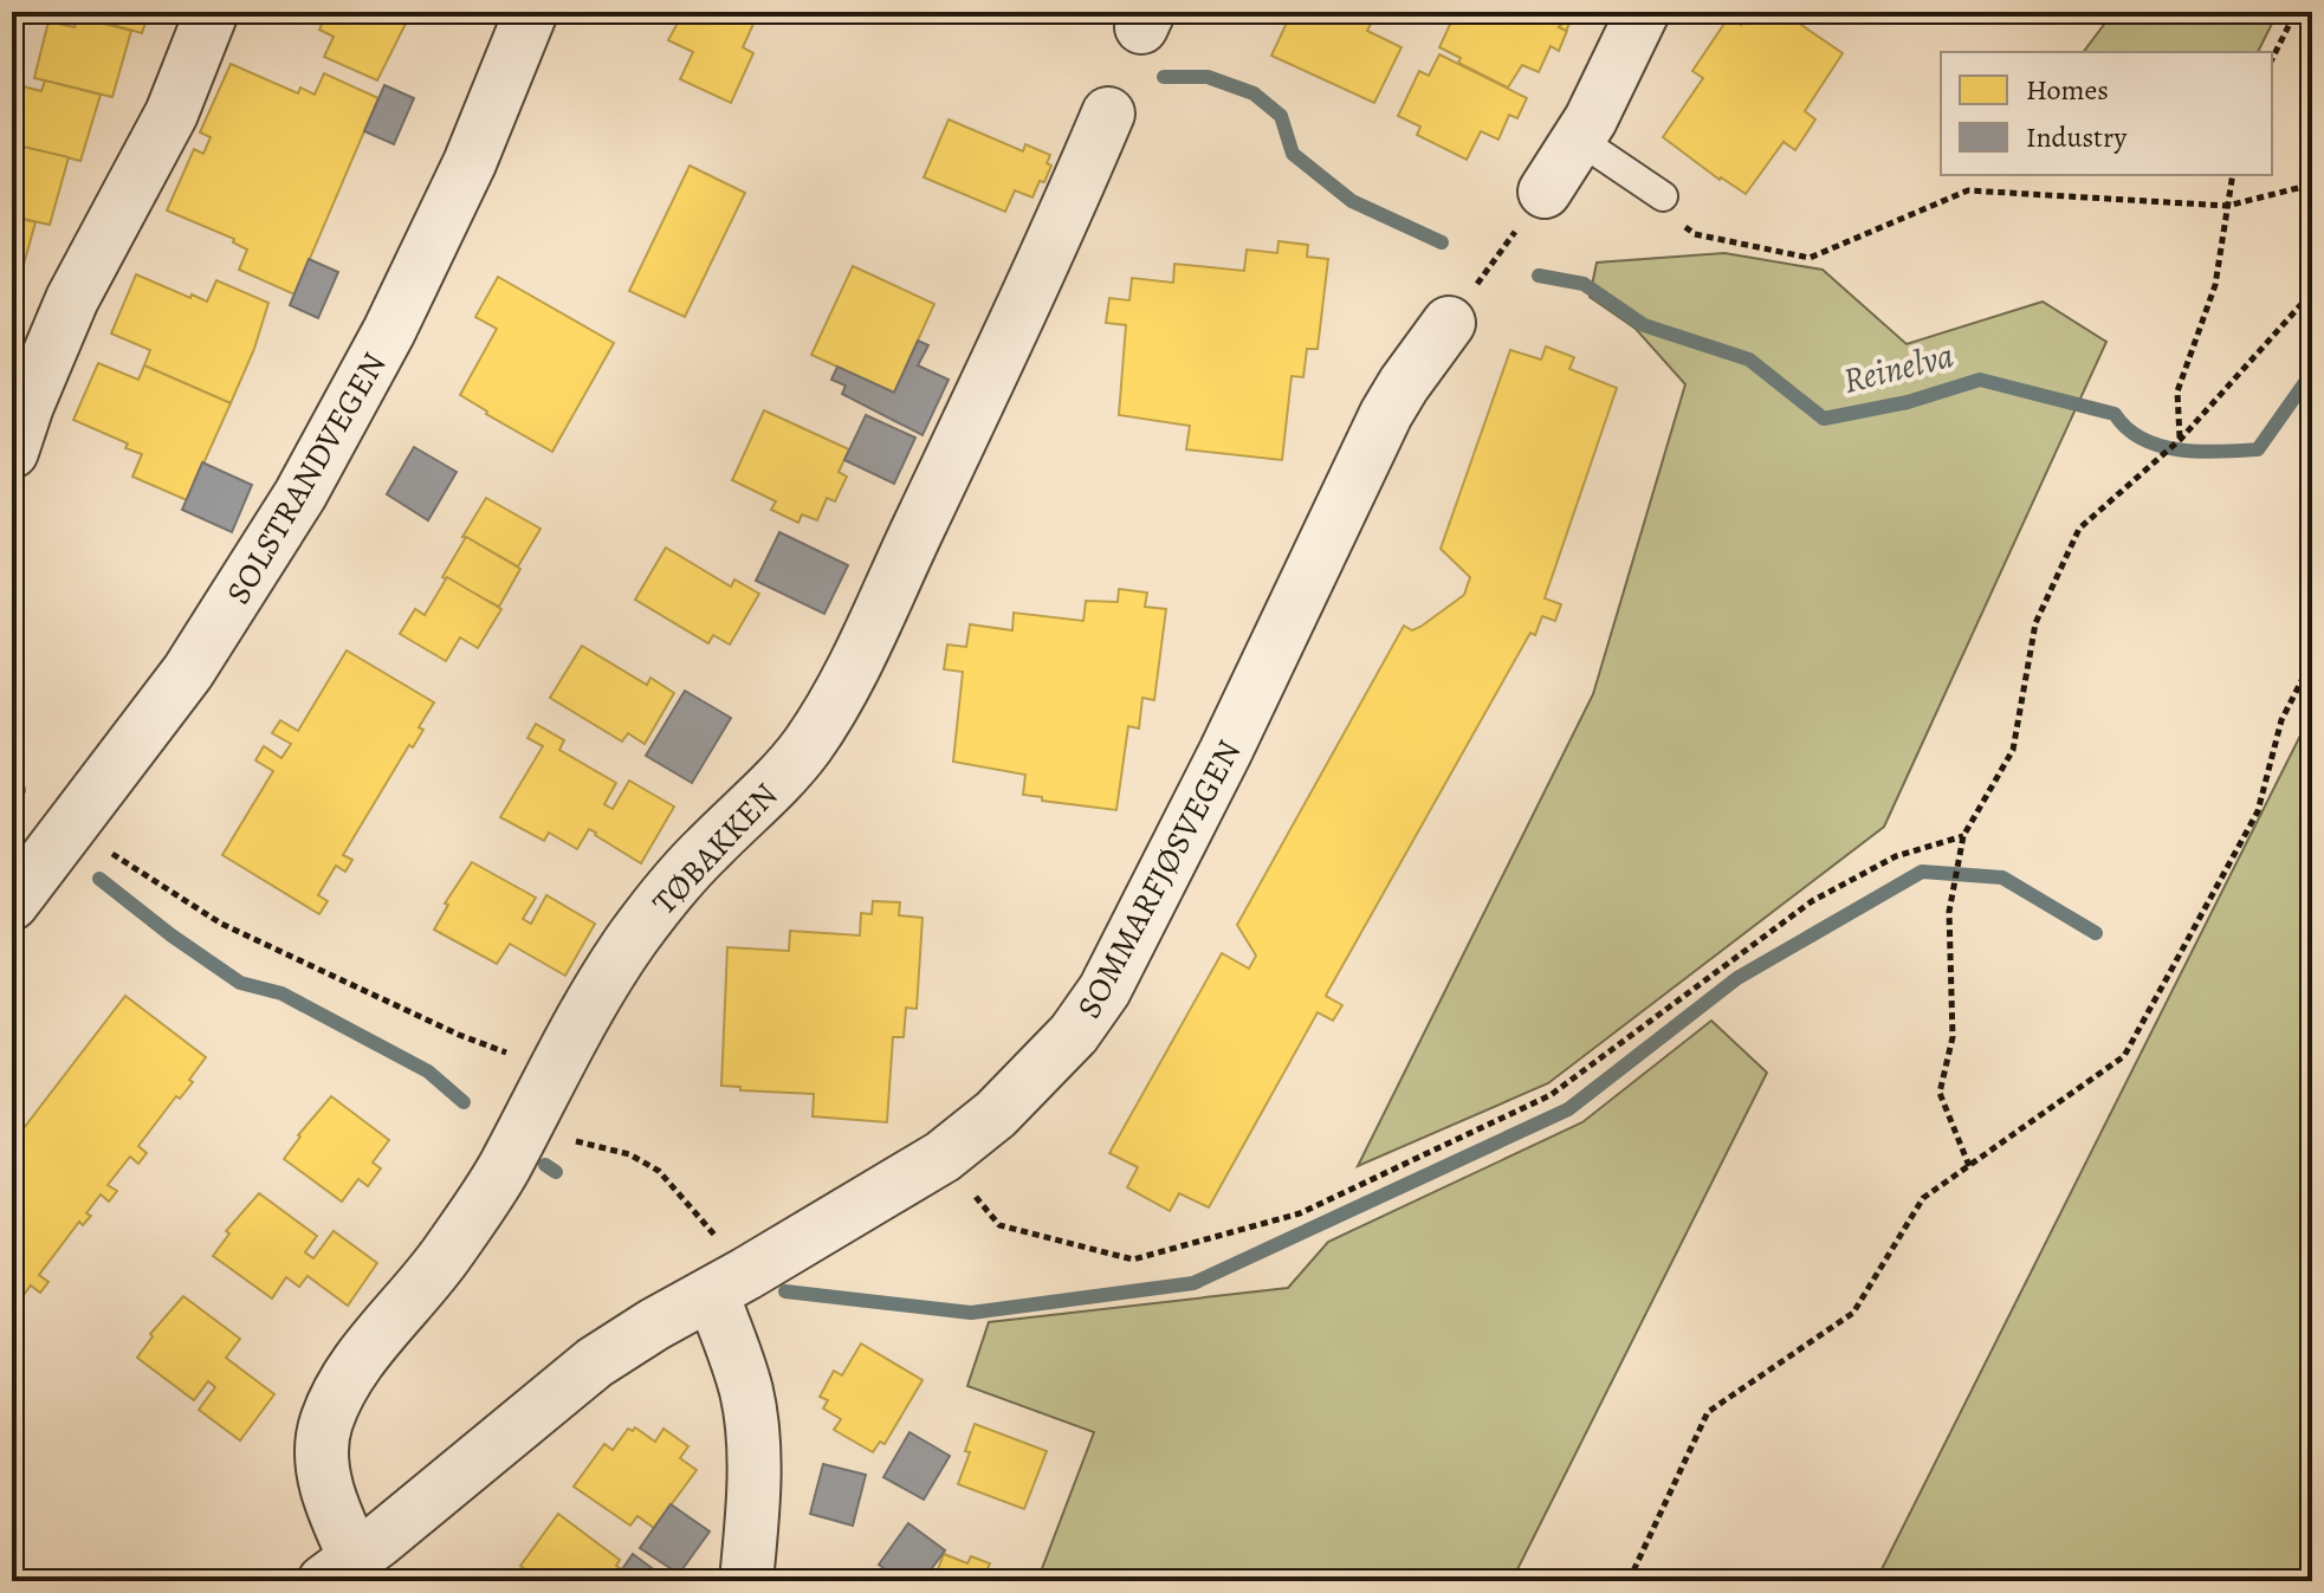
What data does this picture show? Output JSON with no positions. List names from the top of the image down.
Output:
{
  "streets": {
    "street": ["SOLSTRANDVEGEN", "TØBAKKEN", "SOMMARFJØSVEGEN"]
  },
  "crossings": [
    ["TØBAKKEN", "SOMMARFJØSVEGEN"]
  ],
  "water": ["Reinelva"],
  "legend": ["Homes", "Industry"]
}
